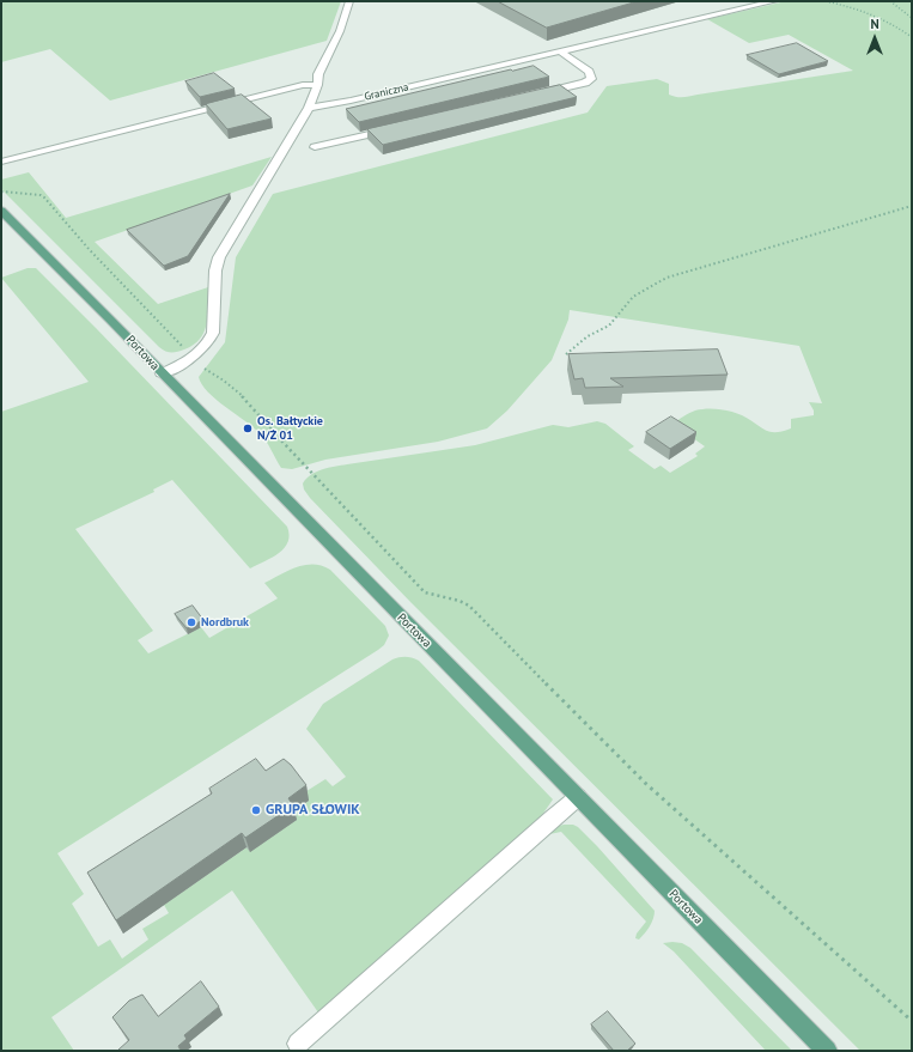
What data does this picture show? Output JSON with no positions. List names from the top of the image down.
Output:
{
  "streets": {
    "main road": ["Portowa"],
    "street": ["Graniczna"]
  },
  "places": ["Os. Bałtyckie N/Ż 01", "Nordbruk", "GRUPA SŁOWIK"],
  "north": "top"
}
